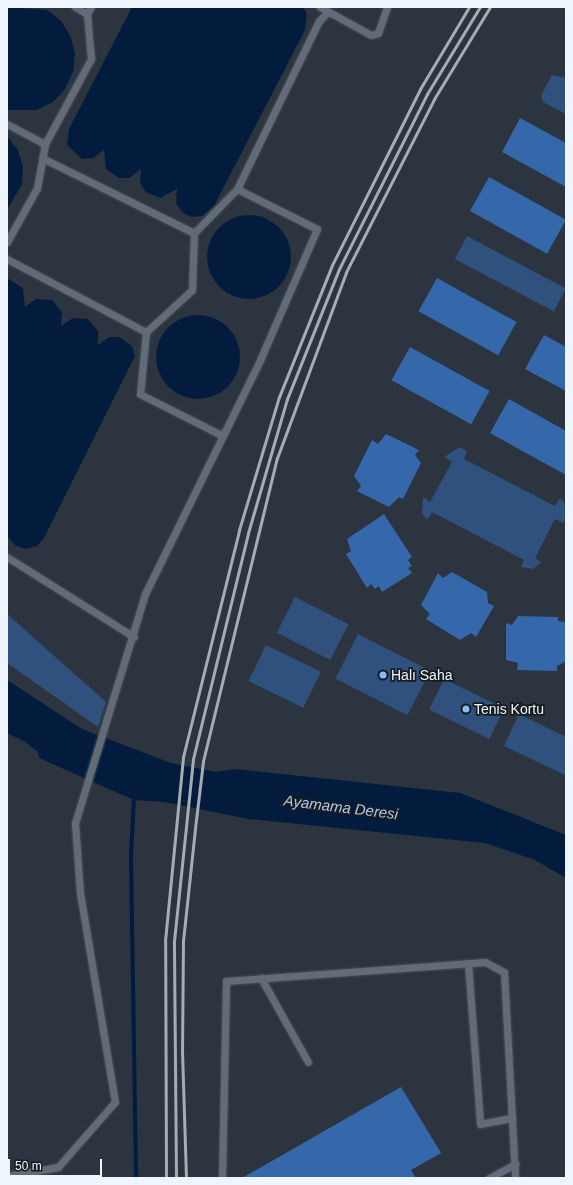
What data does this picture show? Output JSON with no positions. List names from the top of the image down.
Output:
{
  "water": ["Ayamama Deresi"],
  "places": ["Halı Saha", "Tenis Kortu"],
  "scale_bar": "50 m"
}
